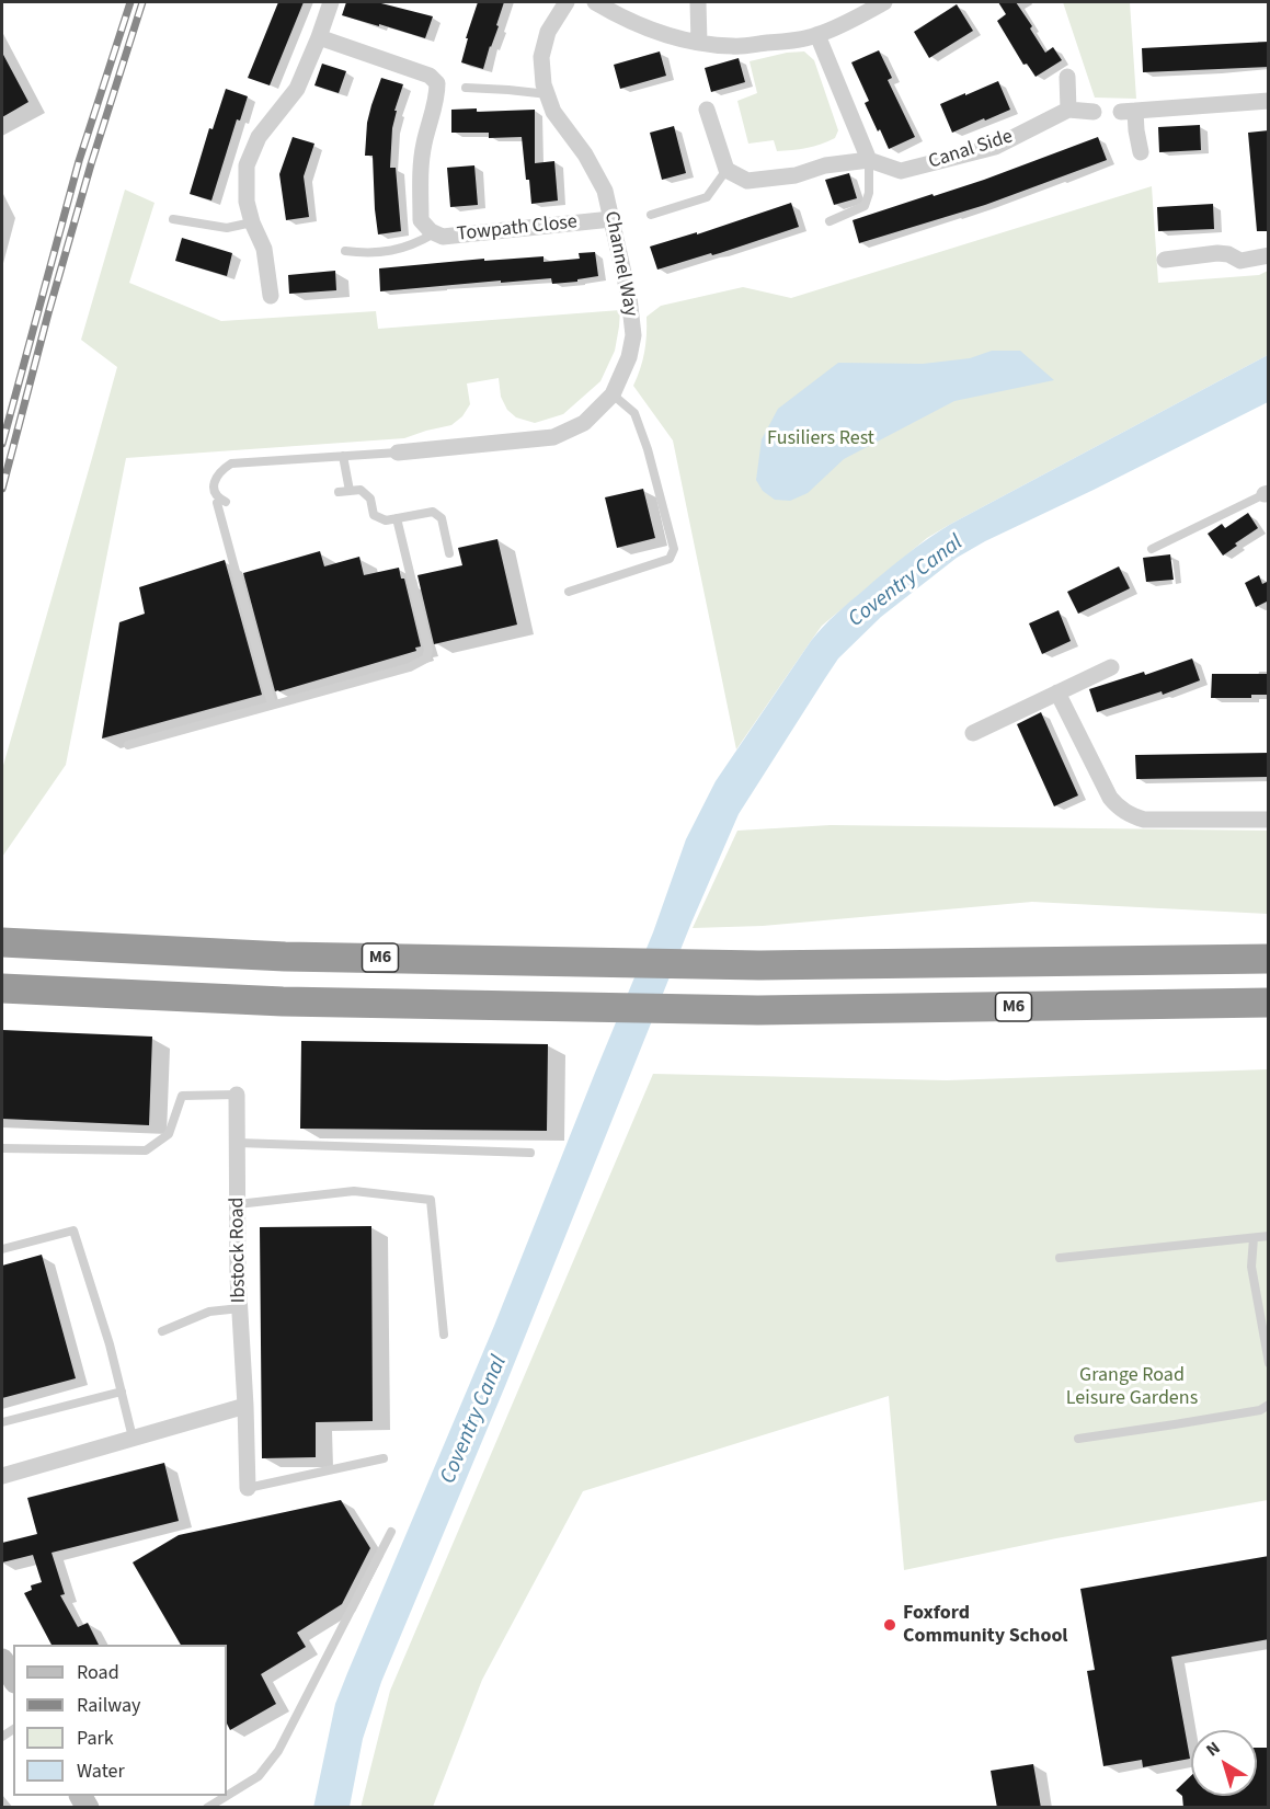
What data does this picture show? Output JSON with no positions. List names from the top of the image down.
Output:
{
  "streets": {
    "highway": ["M6"],
    "street": [
      "Canal Side",
      "Towpath Close",
      "Channel Way",
      "Ibstock Road"
    ]
  },
  "crossings": [
    ["Towpath Close", "Channel Way"]
  ],
  "water": ["Coventry Canal"],
  "parks": ["Fusiliers Rest", "Grange Road Leisure Gardens"],
  "places": ["Foxford Community School"],
  "legend": [
    "Road",
    "Railway",
    "Park",
    "Water"
  ],
  "north": "top left"
}
